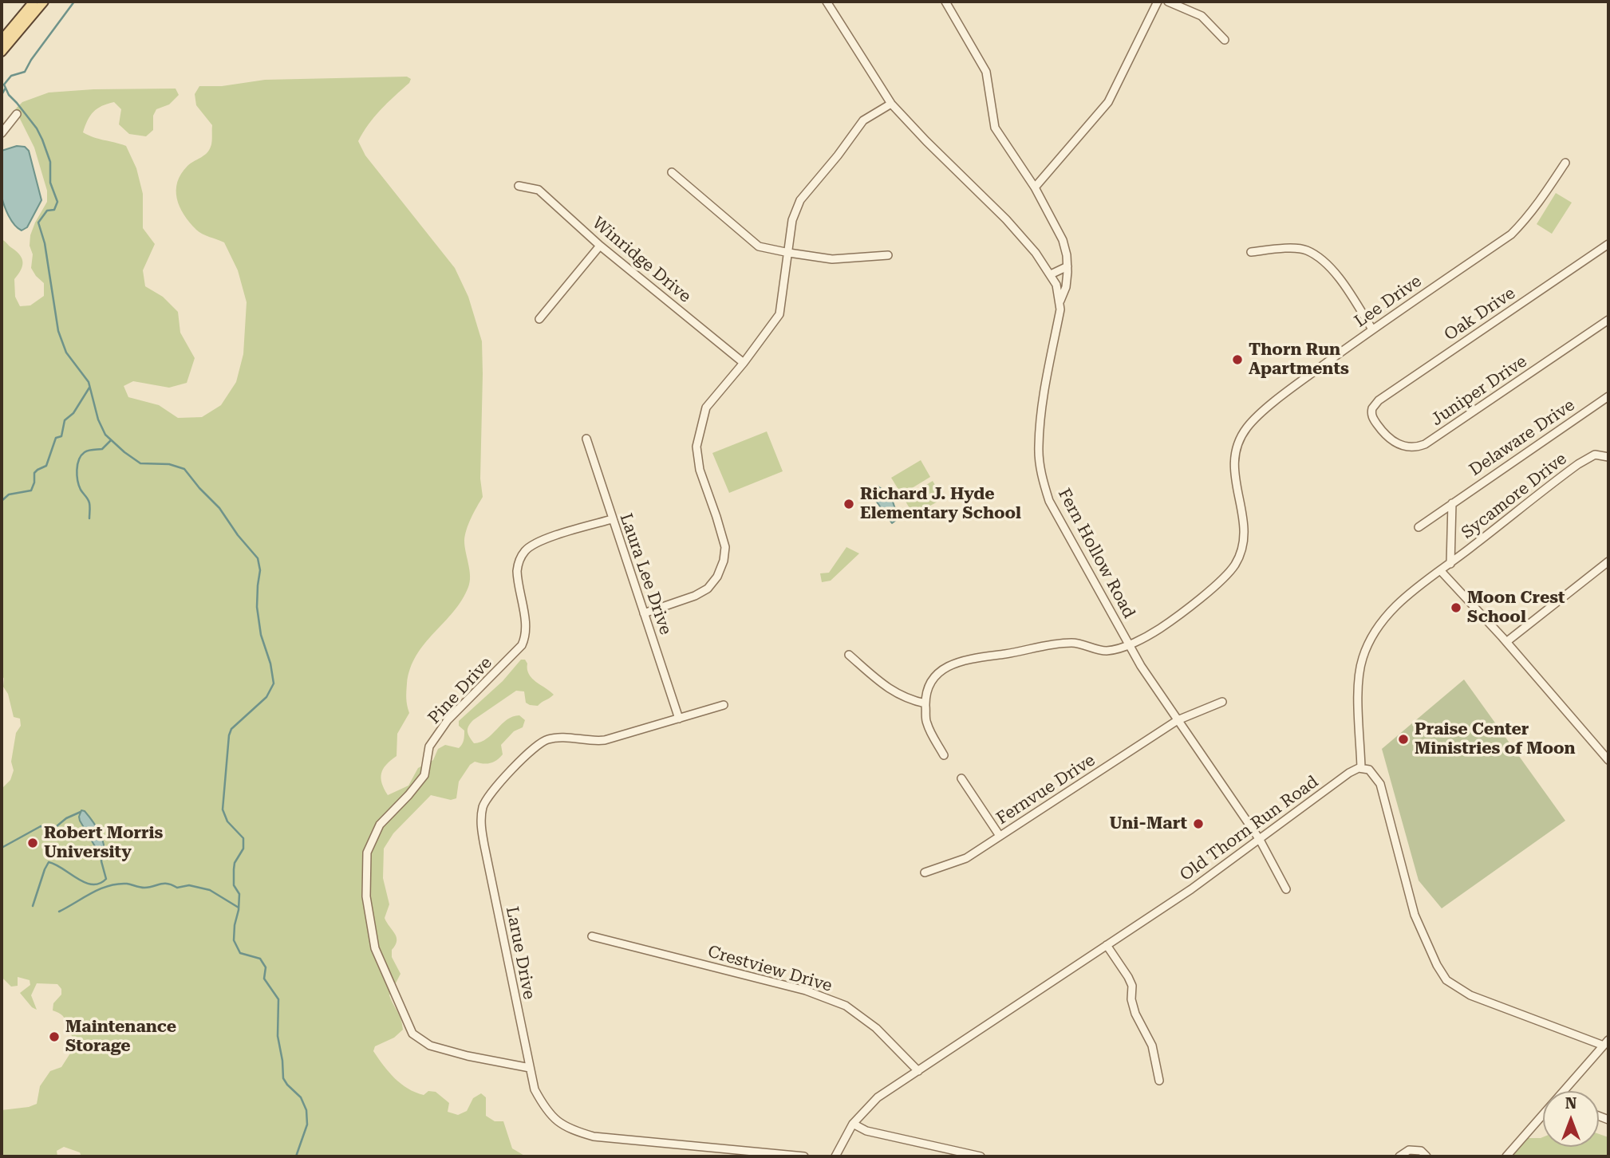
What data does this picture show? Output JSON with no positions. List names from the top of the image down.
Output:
{
  "streets": {
    "street": [
      "Winridge Drive",
      "Lee Drive",
      "Oak Drive",
      "Juniper Drive",
      "Delaware Drive",
      "Sycamore Drive",
      "Fern Hollow Road",
      "Laura Lee Drive",
      "Pine Drive",
      "Fernvue Drive",
      "Old Thorn Run Road",
      "Larue Drive",
      "Crestview Drive"
    ]
  },
  "crossings": [
    ["Lee Drive", "Fern Hollow Road"],
    ["Oak Drive", "Juniper Drive"],
    ["Sycamore Drive", "Old Thorn Run Road"],
    ["Fern Hollow Road", "Fernvue Drive"],
    ["Fern Hollow Road", "Old Thorn Run Road"],
    ["Laura Lee Drive", "Pine Drive"],
    ["Laura Lee Drive", "Larue Drive"],
    ["Pine Drive", "Larue Drive"],
    ["Old Thorn Run Road", "Crestview Drive"]
  ],
  "places": [
    "Thorn Run Apartments",
    "Richard J. Hyde Elementary School",
    "Moon Crest School",
    "Praise Center Ministries of Moon",
    "Uni-Mart",
    "Robert Morris University",
    "Maintenance Storage"
  ],
  "north": "top"
}
